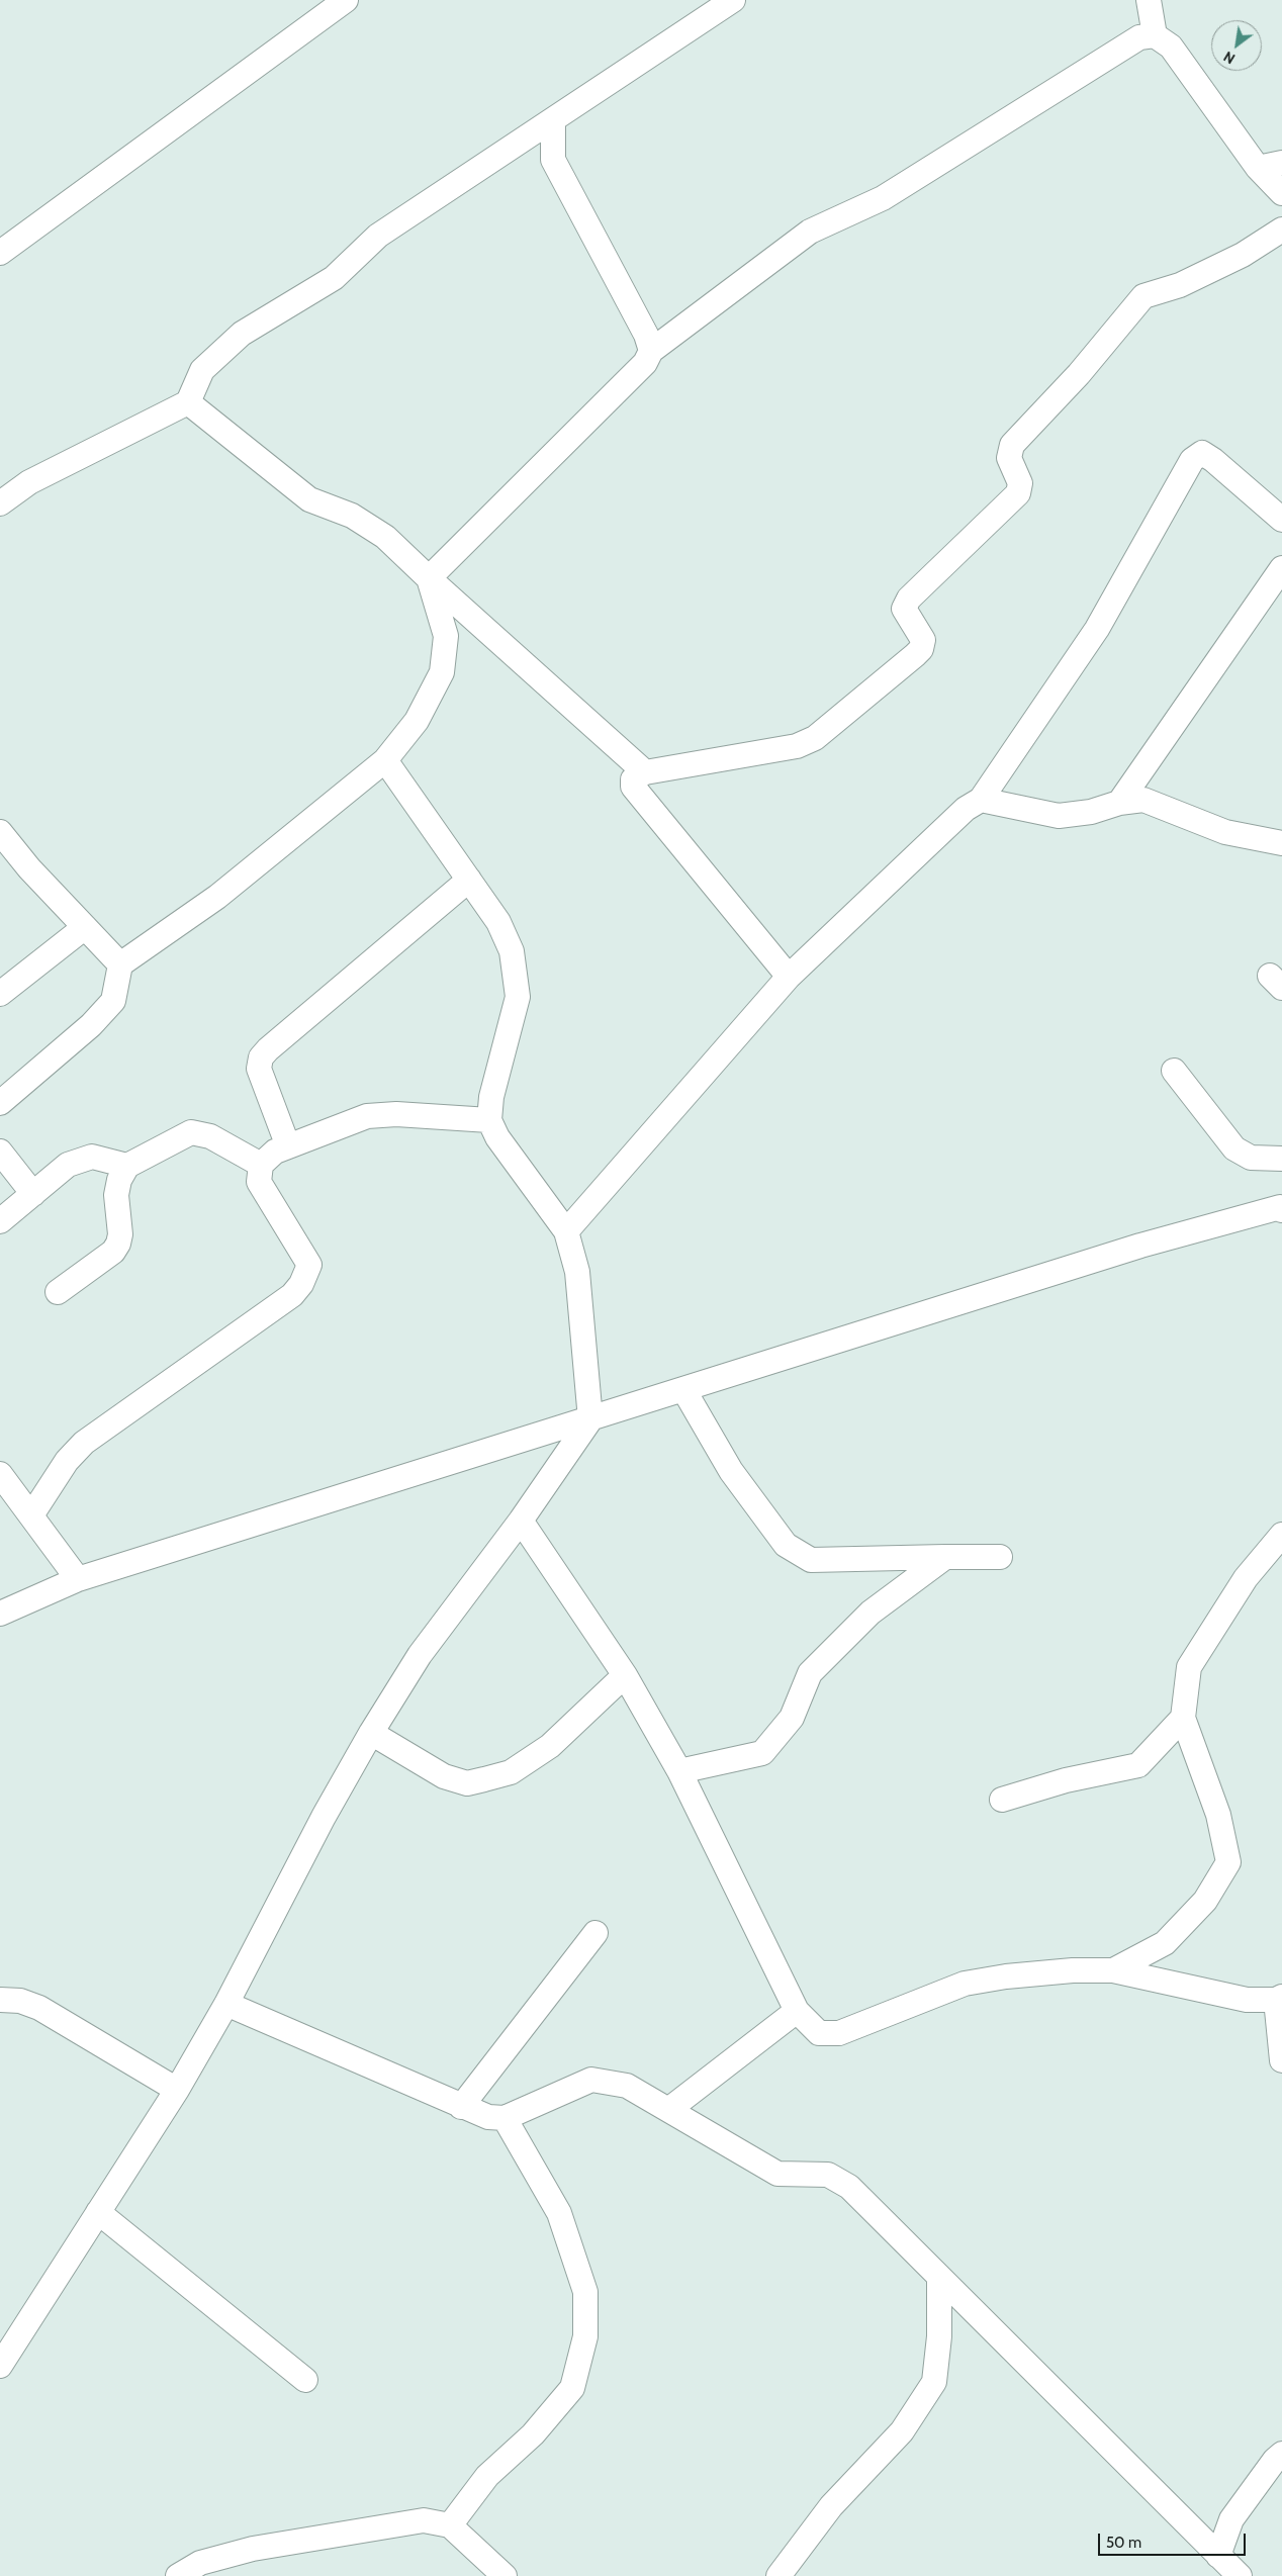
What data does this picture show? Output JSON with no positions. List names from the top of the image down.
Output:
{
  "scale_bar": "50 m",
  "north": "bottom left"
}
